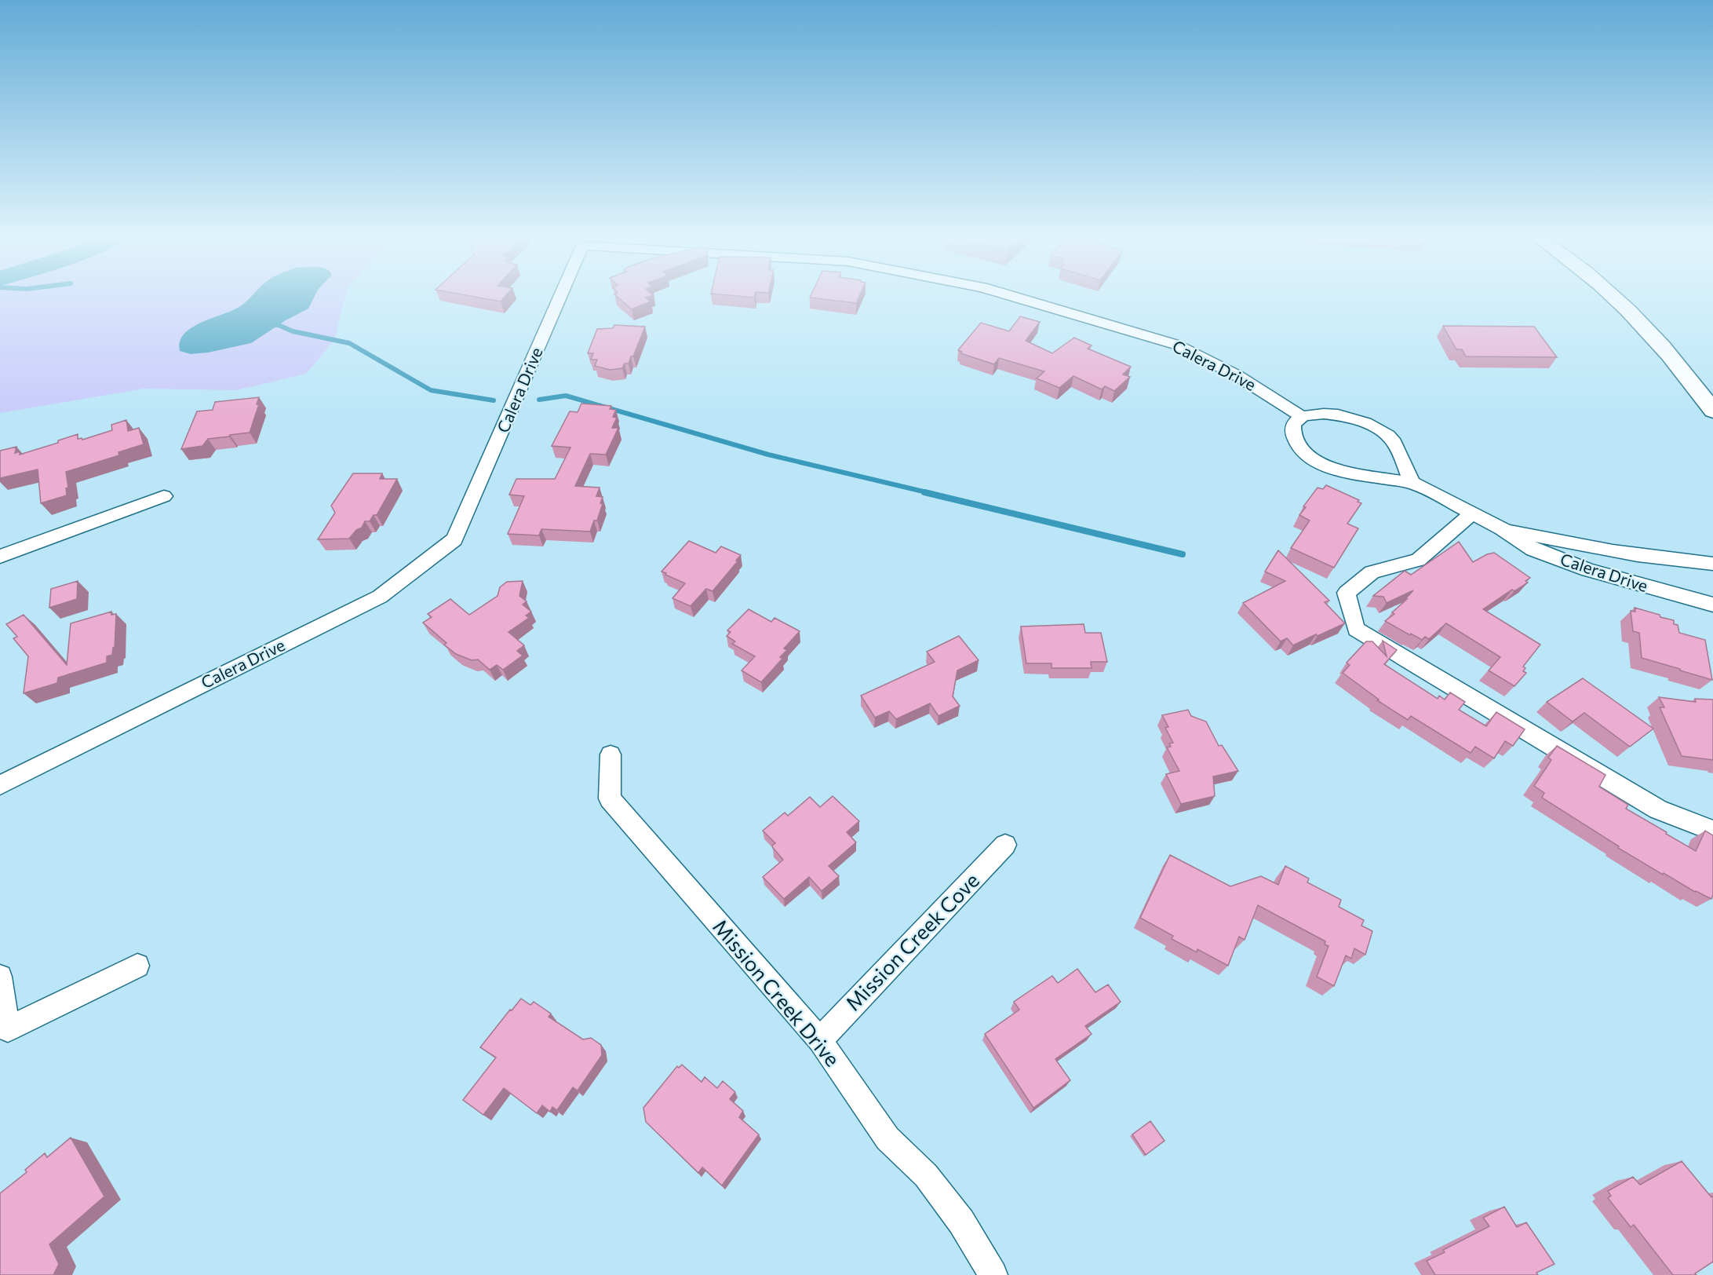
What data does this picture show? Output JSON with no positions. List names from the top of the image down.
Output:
{
  "streets": {
    "street": ["Calera Drive", "Mission Creek Cove", "Mission Creek Drive"]
  },
  "crossings": [
    ["Mission Creek Cove", "Mission Creek Drive"]
  ]
}
